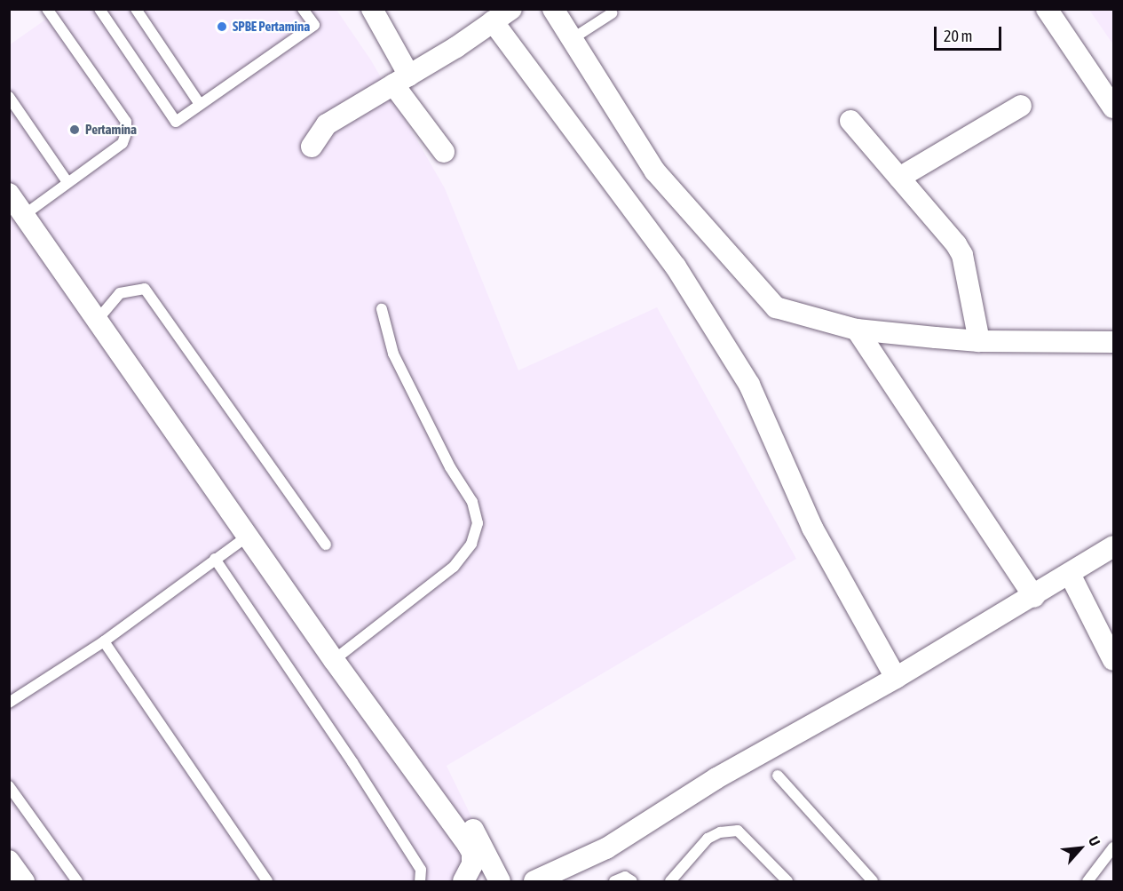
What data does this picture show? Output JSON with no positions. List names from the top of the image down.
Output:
{
  "places": ["SPBE Pertamina", "Pertamina"],
  "scale_bar": "20 m",
  "north": "top right"
}
